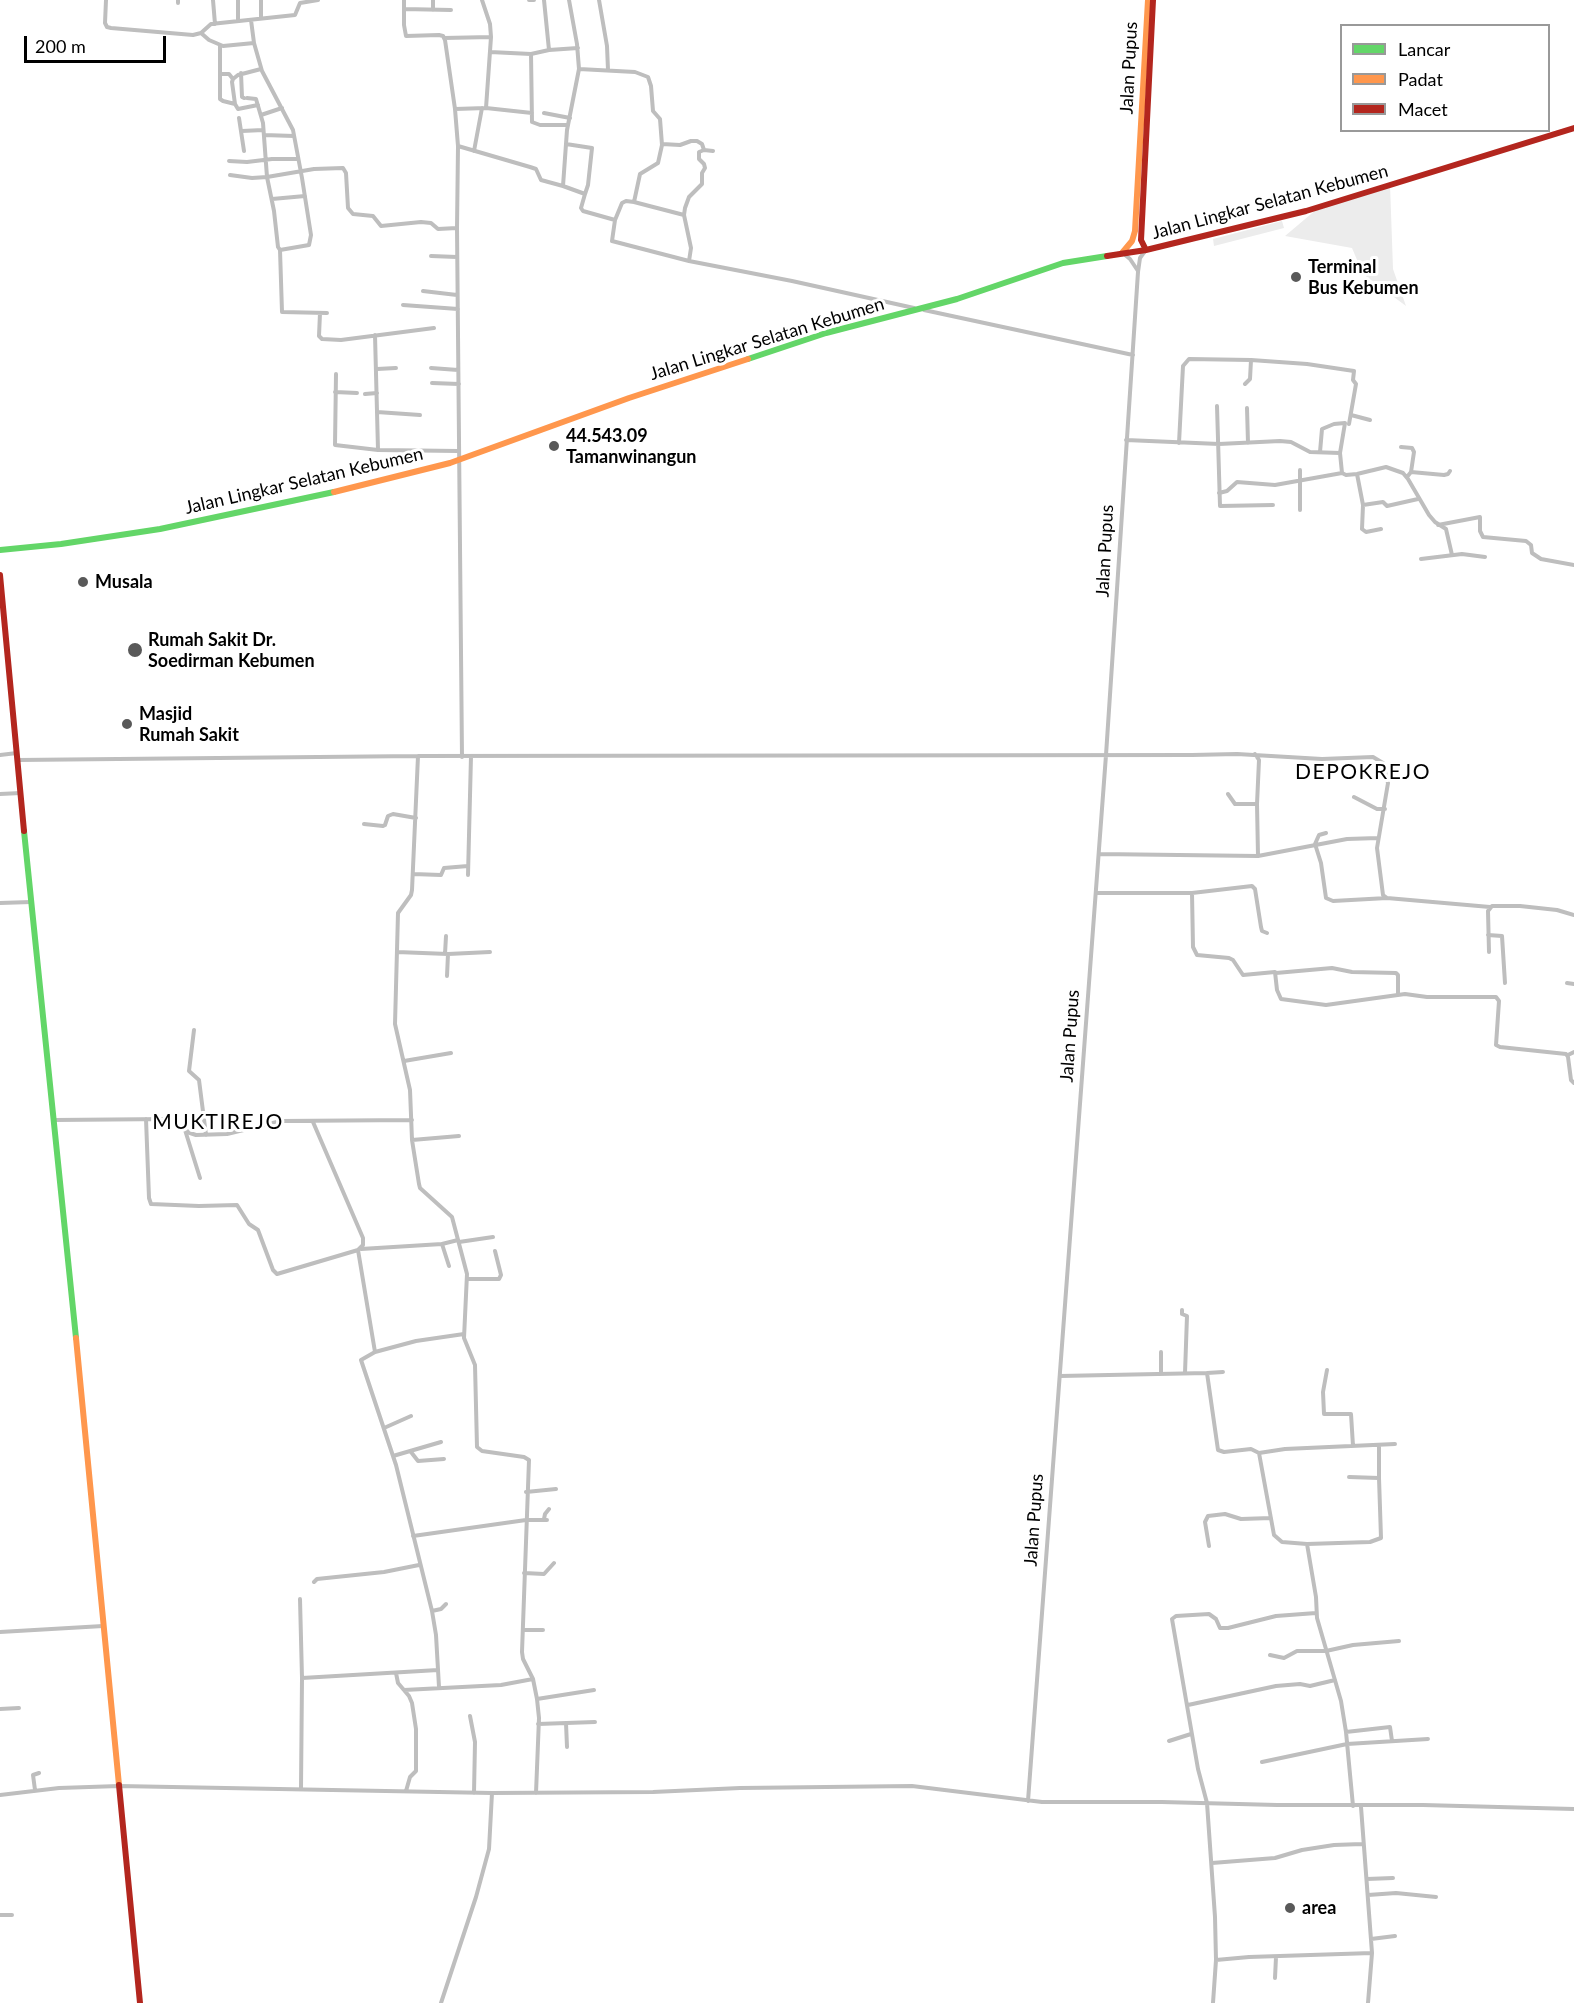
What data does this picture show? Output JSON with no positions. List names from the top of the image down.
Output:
{
  "streets": {
    "main road": ["Jalan Pupus", "Jalan Lingkar Selatan Kebumen"]
  },
  "crossings": [
    ["Jalan Pupus", "Jalan Lingkar Selatan Kebumen"]
  ],
  "districts": ["DEPOKREJO", "MUKTIREJO"],
  "places": [
    "Terminal Bus Kebumen",
    "44.543.09 Tamanwinangun",
    "Musala",
    "Rumah Sakit Dr. Soedirman Kebumen",
    "Masjid Rumah Sakit",
    "area"
  ],
  "legend": ["Lancar", "Padat", "Macet"],
  "scale_bar": "200 m"
}
